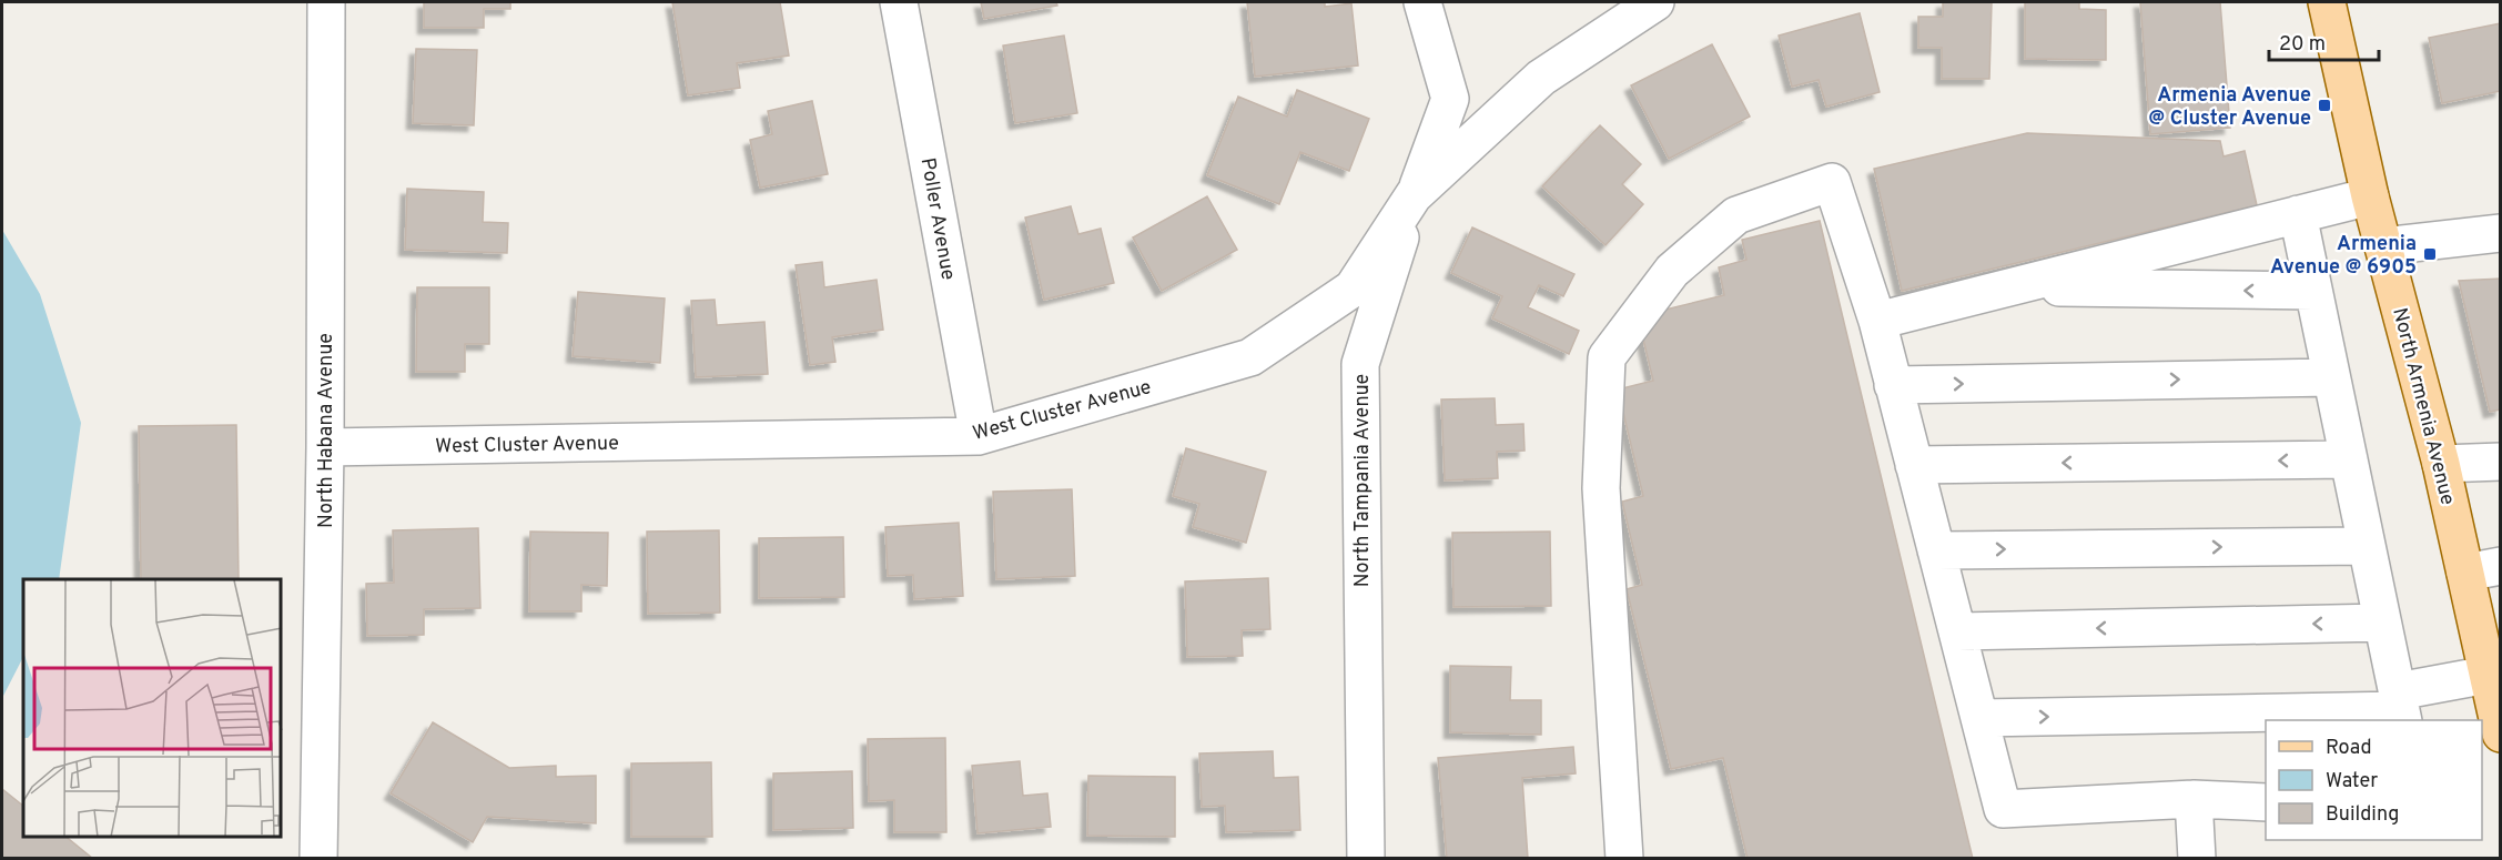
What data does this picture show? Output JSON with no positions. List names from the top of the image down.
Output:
{
  "streets": {
    "main road": ["North Armenia Avenue"],
    "street": [
      "Poller Avenue",
      "West Cluster Avenue",
      "North Habana Avenue",
      "North Tampania Avenue"
    ]
  },
  "crossings": [
    ["Poller Avenue", "West Cluster Avenue"],
    ["West Cluster Avenue", "North Habana Avenue"],
    ["West Cluster Avenue", "North Tampania Avenue"]
  ],
  "places": {
    "transit": ["Armenia Avenue @ Cluster Avenue", "Armenia Avenue @ 6905"]
  },
  "legend": ["Road", "Water", "Building"],
  "scale_bar": "20 m"
}
